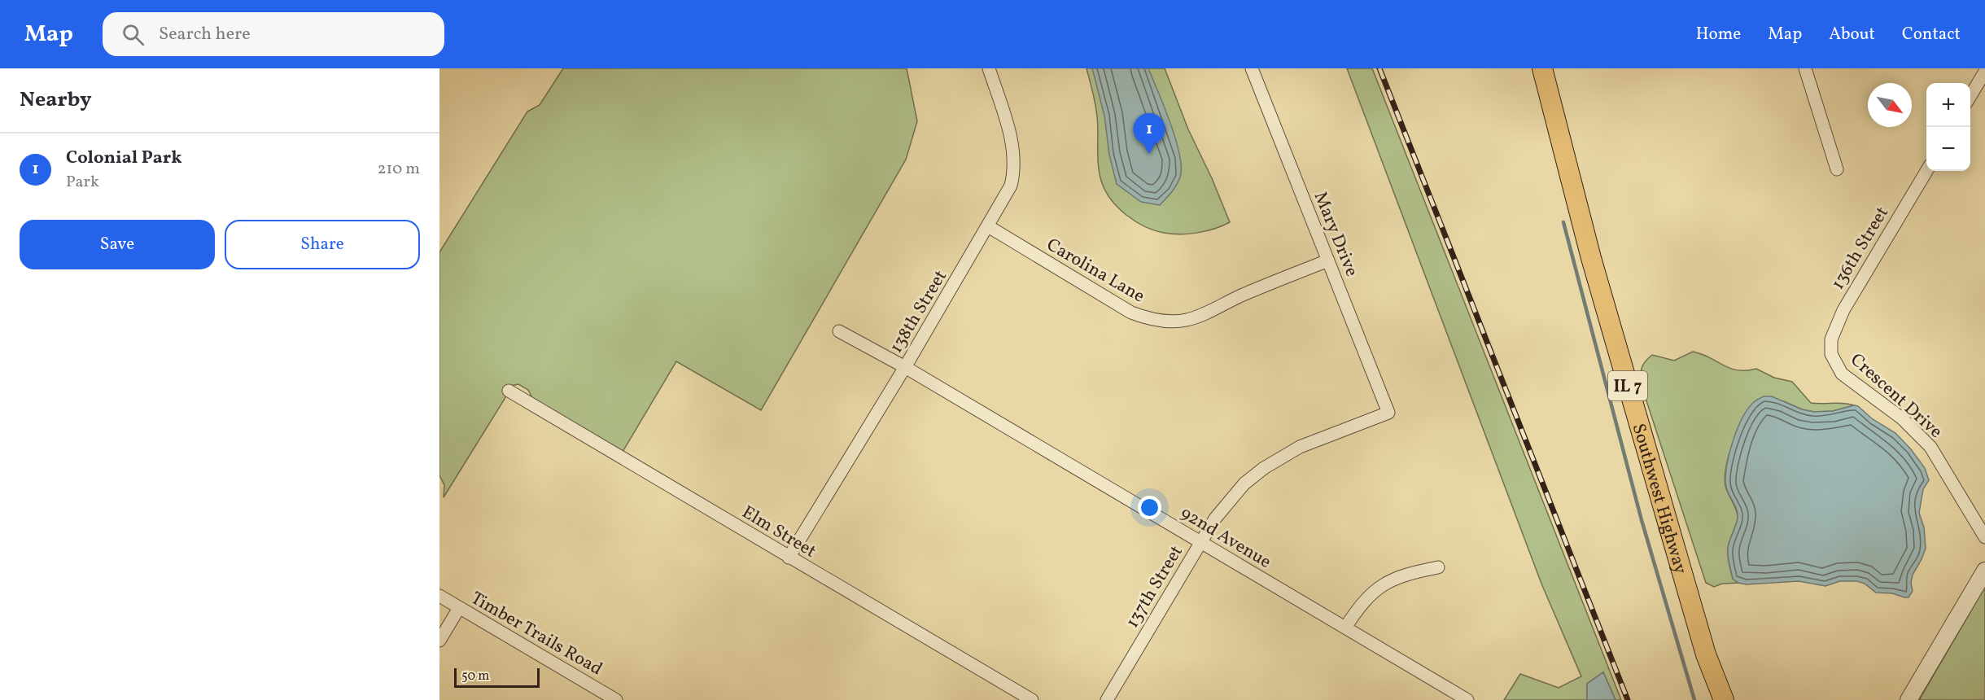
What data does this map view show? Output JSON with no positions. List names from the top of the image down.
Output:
{
  "streets": {
    "main road": ["IL 7", "Southwest Highway"],
    "street": [
      "Mary Drive",
      "136th Street",
      "Carolina Lane",
      "138th Street",
      "Crescent Drive",
      "Elm Street",
      "92nd Avenue",
      "137th Street",
      "Timber Trails Road"
    ]
  },
  "crossings": [
    ["Mary Drive", "Carolina Lane"],
    ["Mary Drive", "137th Street"],
    ["136th Street", "Crescent Drive"],
    ["Carolina Lane", "138th Street"],
    ["138th Street", "Elm Street"],
    ["138th Street", "92nd Avenue"],
    ["92nd Avenue", "137th Street"]
  ],
  "scale_bar": "50 m",
  "north": "bottom right",
  "page": {
    "header": "Map",
    "search": "Search here",
    "nav": [
      "Home",
      "Map",
      "About",
      "Contact"
    ],
    "heading": "Nearby",
    "map_buttons": ["+", "−"],
    "pins": "1",
    "list": [
      {
        "mark": "1",
        "name": "Colonial Park",
        "note": "Park",
        "value": "210 m"
      }
    ],
    "buttons": ["Save", "Share"],
    "scale": "50 m"
  }
}
